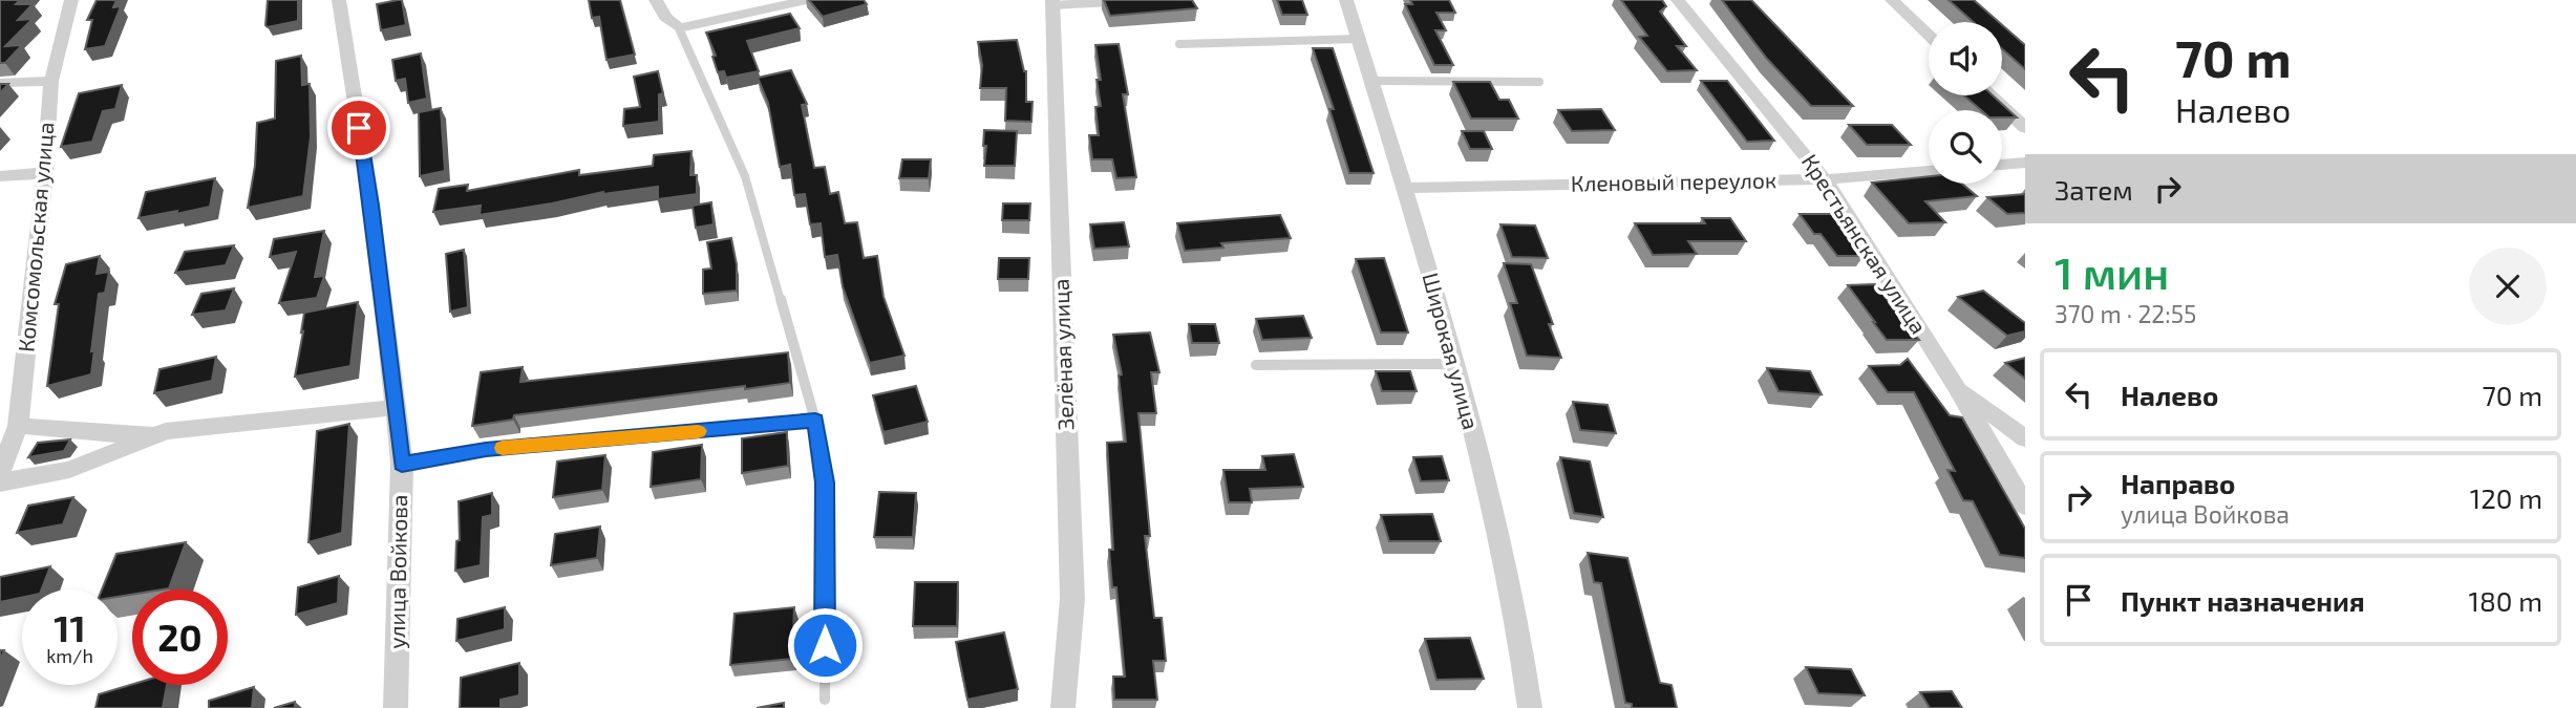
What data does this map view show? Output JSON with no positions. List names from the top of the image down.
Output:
{
  "streets": {
    "street": [
      "Кленовый переулок",
      "Комсомольская улица",
      "Крестьянская улица",
      "Широкая улица",
      "Зелёная улица",
      "улица Войкова"
    ]
  },
  "crossings": [
    ["Кленовый переулок", "Крестьянская улица"],
    ["Кленовый переулок", "Широкая улица"]
  ],
  "page": {
    "turn": ["70 m", "Налево"],
    "then": "Затем",
    "heading": ["1 мин", "370 m · 22:55"],
    "list": [
      {
        "name": "Налево",
        "value": "70 m"
      },
      {
        "name": "Направо",
        "note": "улица Войкова",
        "value": "120 m"
      },
      {
        "name": "Пункт назначения",
        "value": "180 m"
      }
    ],
    "speed": "11 km/h",
    "limit": "20"
  }
}
